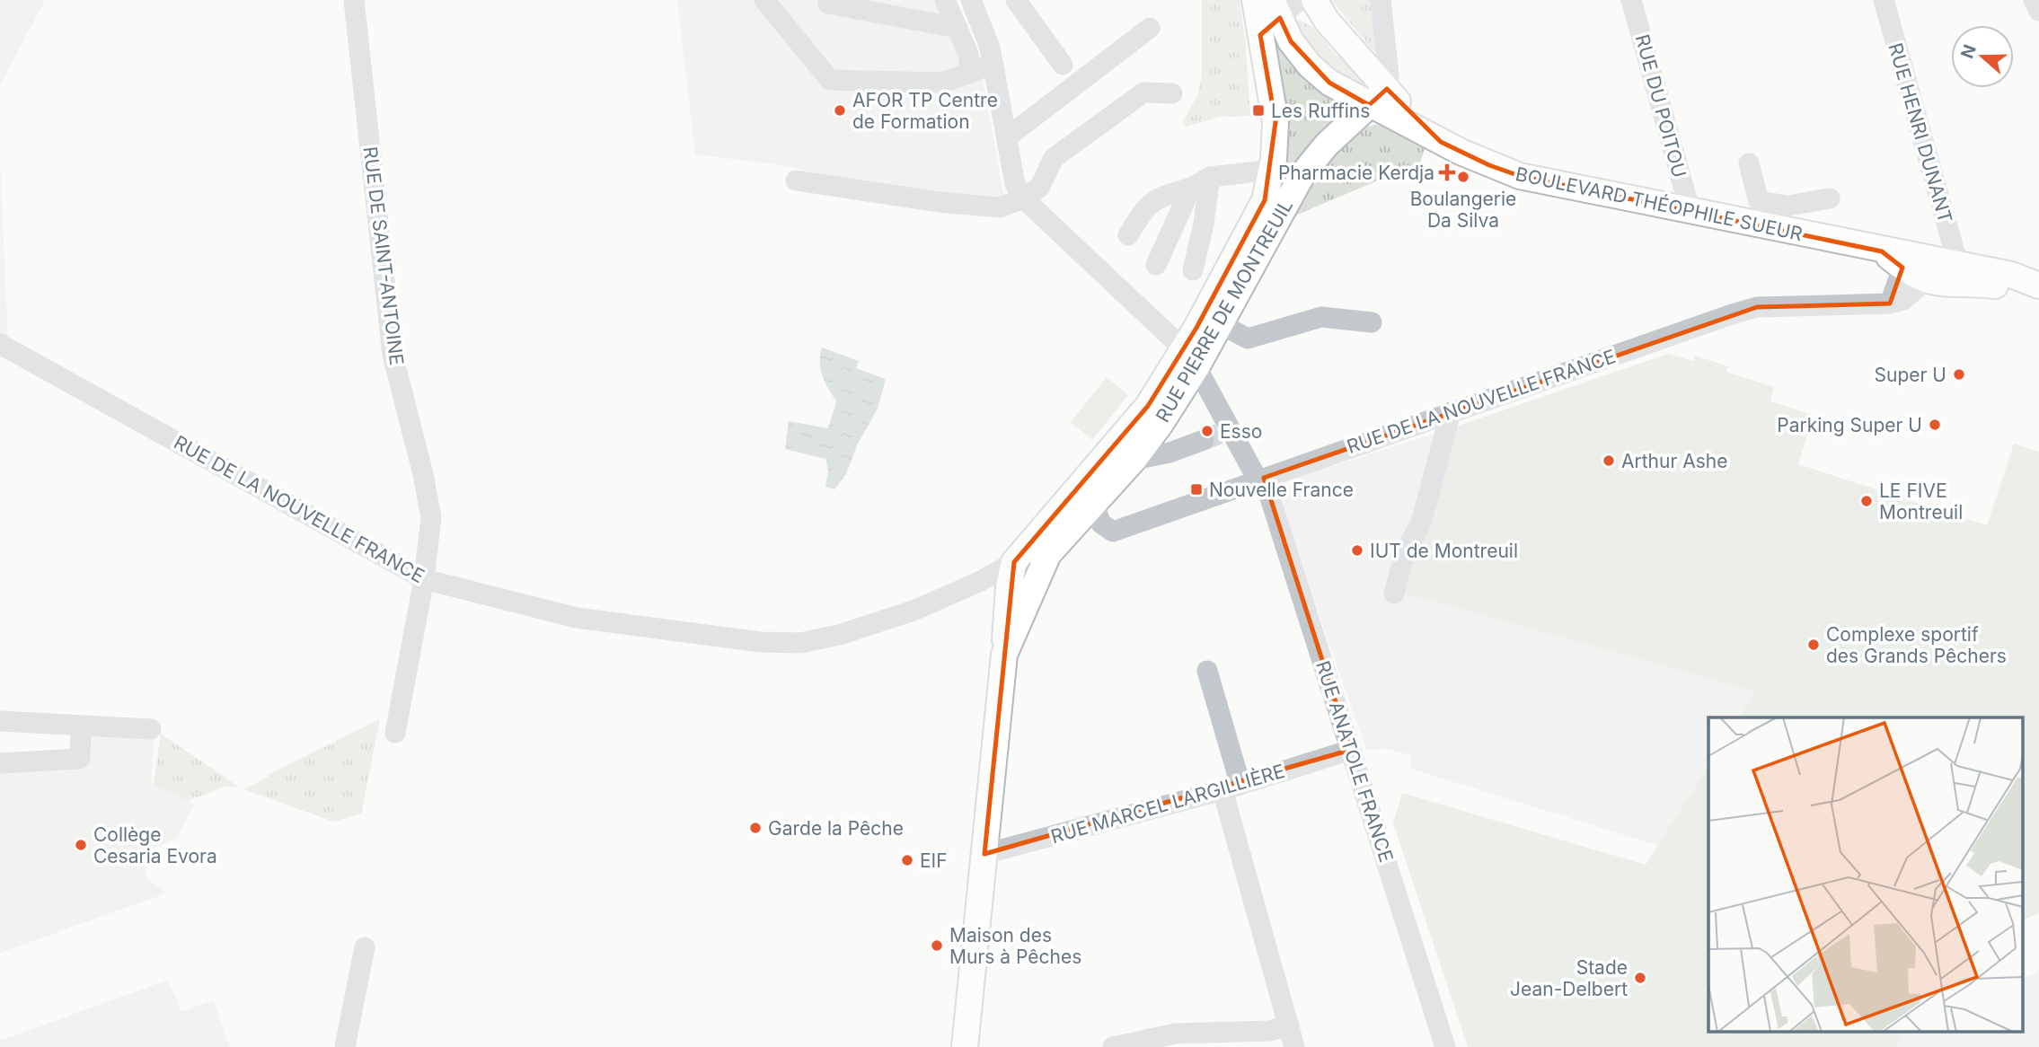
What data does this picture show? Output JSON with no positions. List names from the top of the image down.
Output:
{
  "streets": {
    "main road": ["BOULEVARD THÉOPHILE SUEUR", "RUE PIERRE DE MONTREUIL"],
    "street": [
      "RUE DU POITOU",
      "RUE HENRI DUNANT",
      "RUE DE SAINT-ANTOINE",
      "RUE DE LA NOUVELLE FRANCE",
      "RUE ANATOLE FRANCE",
      "RUE MARCEL LARGILLIÈRE"
    ]
  },
  "crossings": [
    ["RUE DU POITOU", "BOULEVARD THÉOPHILE SUEUR"],
    ["RUE HENRI DUNANT", "BOULEVARD THÉOPHILE SUEUR"],
    ["BOULEVARD THÉOPHILE SUEUR", "RUE PIERRE DE MONTREUIL"],
    ["BOULEVARD THÉOPHILE SUEUR", "RUE DE LA NOUVELLE FRANCE"],
    ["RUE DE SAINT-ANTOINE", "RUE DE LA NOUVELLE FRANCE"],
    ["RUE PIERRE DE MONTREUIL", "RUE DE LA NOUVELLE FRANCE"],
    ["RUE PIERRE DE MONTREUIL", "RUE ANATOLE FRANCE"],
    ["RUE PIERRE DE MONTREUIL", "RUE MARCEL LARGILLIÈRE"],
    ["RUE DE LA NOUVELLE FRANCE", "RUE ANATOLE FRANCE"],
    ["RUE ANATOLE FRANCE", "RUE MARCEL LARGILLIÈRE"]
  ],
  "places": {
    "other": [
      "AFOR TP Centre de Formation",
      "Boulangerie Da Silva",
      "Super U",
      "Parking Super U",
      "Esso",
      "Arthur Ashe",
      "LE FIVE Montreuil",
      "IUT de Montreuil",
      "Complexe sportif des Grands Pêchers",
      "Garde la Pêche",
      "Collège Cesaria Evora",
      "EIF",
      "Maison des Murs à Pêches",
      "Stade Jean-Delbert"
    ],
    "transit": ["Les Ruffins", "Nouvelle France"],
    "health": ["Pharmacie Kerdja"]
  },
  "north": "left"
}
